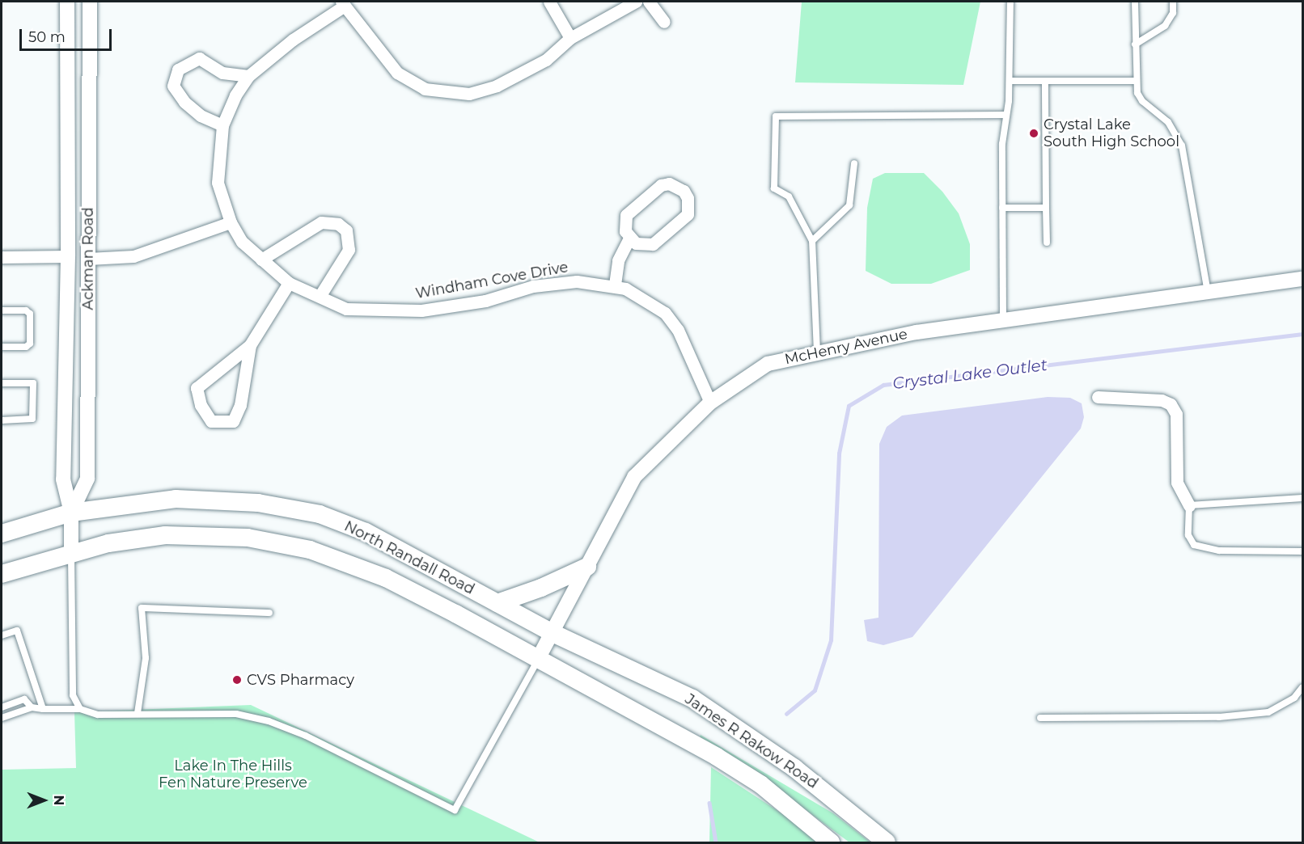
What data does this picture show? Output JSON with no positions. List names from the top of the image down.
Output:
{
  "streets": {
    "main road": ["North Randall Road", "James R Rakow Road"],
    "street": ["Ackman Road", "Windham Cove Drive", "McHenry Avenue"]
  },
  "crossings": [
    ["Ackman Road", "North Randall Road"],
    ["Windham Cove Drive", "McHenry Avenue"],
    ["McHenry Avenue", "North Randall Road"],
    ["McHenry Avenue", "James R Rakow Road"],
    ["North Randall Road", "James R Rakow Road"]
  ],
  "water": ["Crystal Lake Outlet"],
  "parks": ["Lake In The Hills Fen Nature Preserve"],
  "places": ["Crystal Lake South High School", "CVS Pharmacy"],
  "scale_bar": "50 m",
  "north": "right"
}
